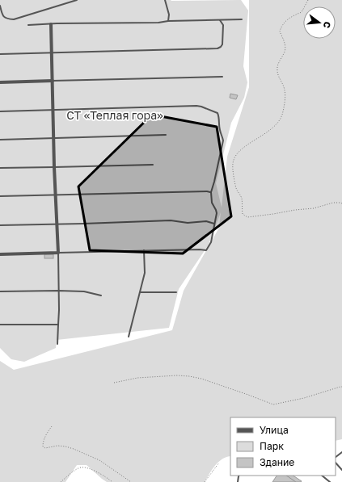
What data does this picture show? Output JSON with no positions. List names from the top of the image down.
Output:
{
  "parks": ["СТ «Теплая гора»"],
  "legend": ["Улица", "Парк", "Здание"],
  "north": "right"
}
